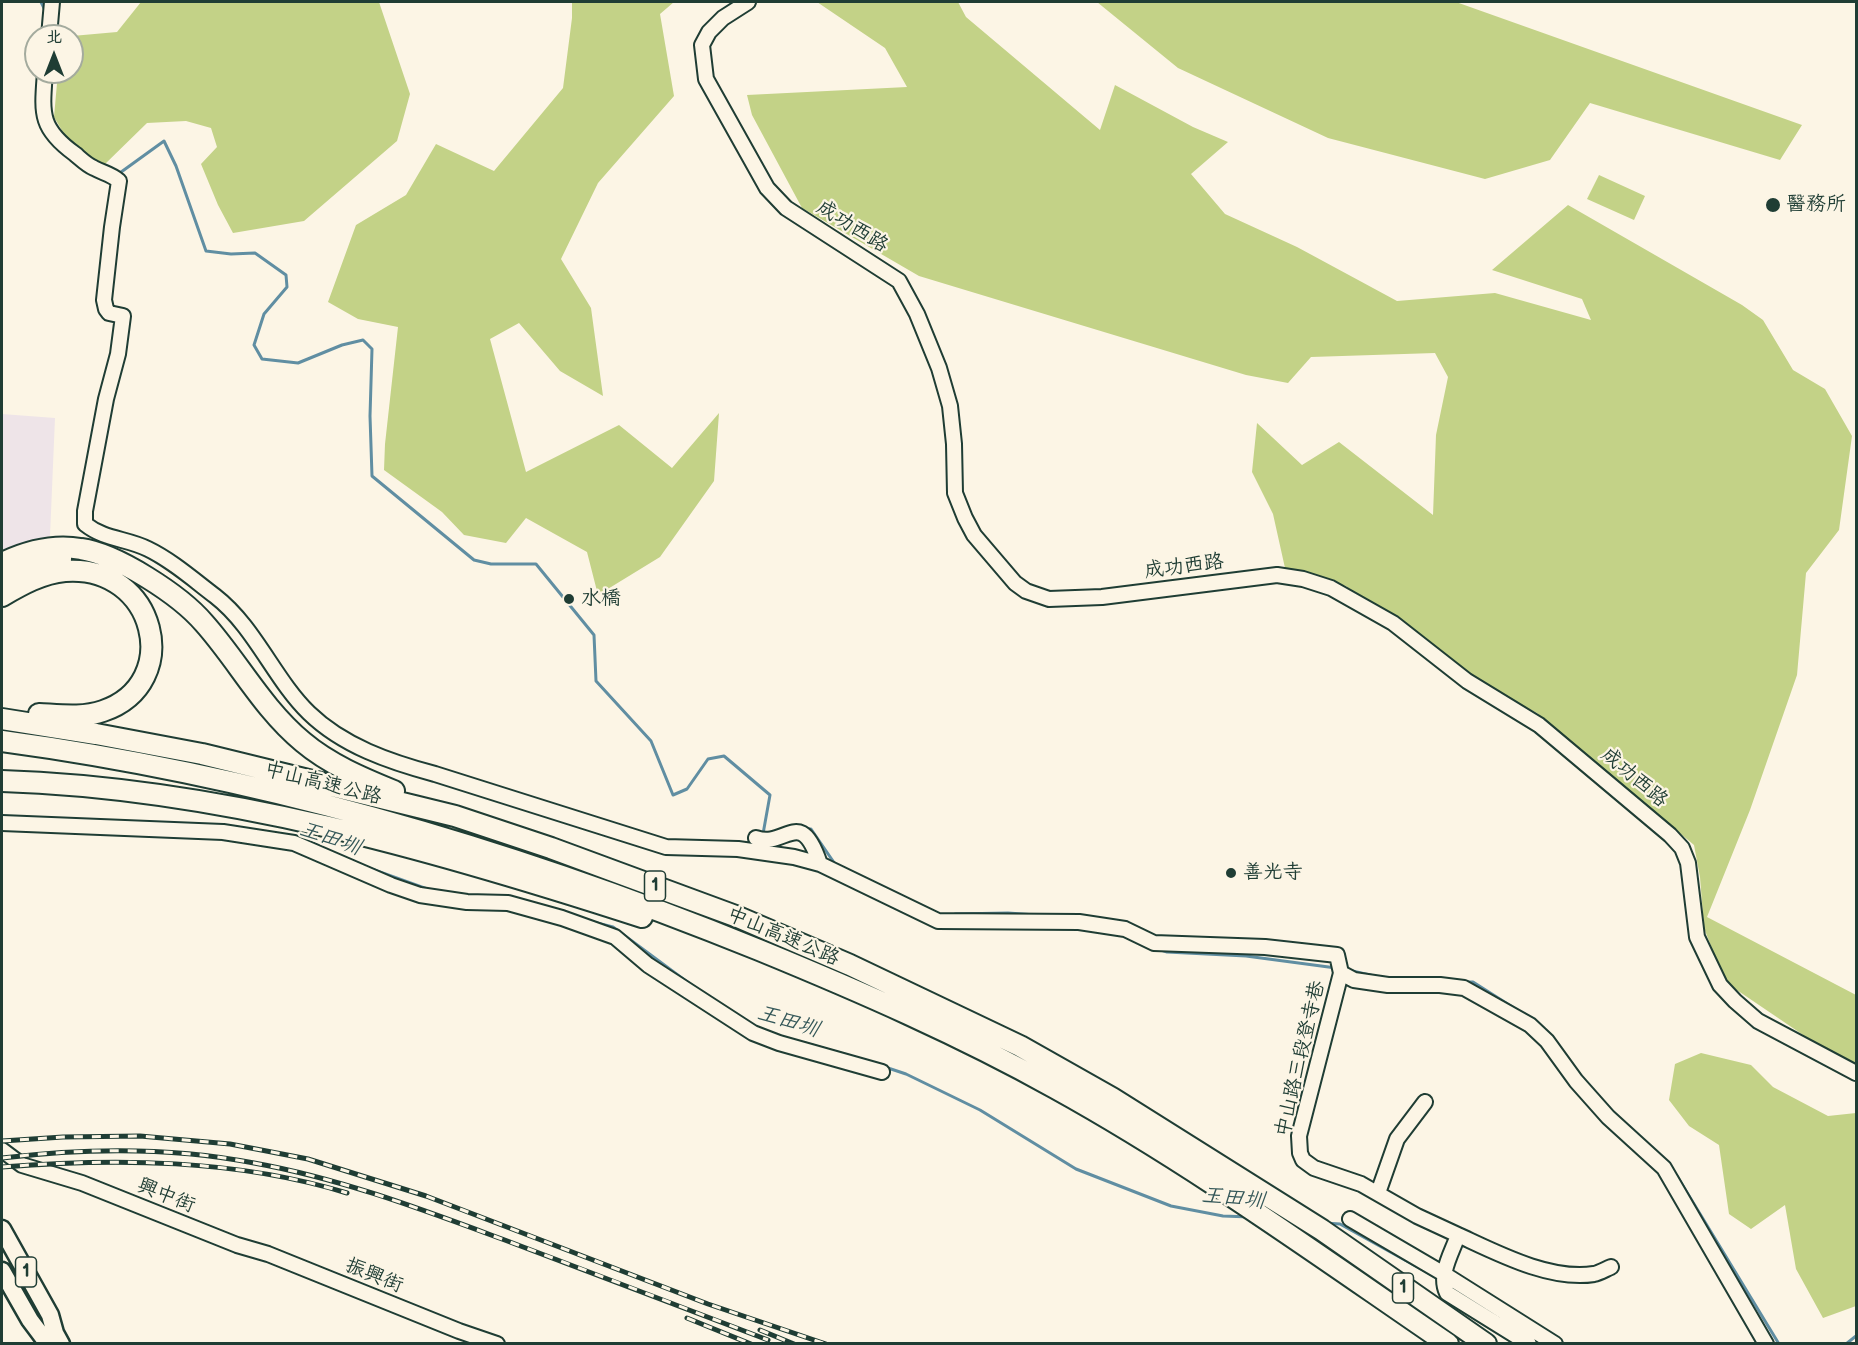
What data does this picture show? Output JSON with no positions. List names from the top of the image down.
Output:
{
  "streets": {
    "highway": ["中山高速公路", "1"],
    "street": [
      "成功西路",
      "中山路三段登寺巷",
      "興中街",
      "振興街"
    ]
  },
  "crossings": [
    ["興中街", "振興街"]
  ],
  "water": ["王田圳"],
  "places": ["醫務所", "水橋", "善光寺"],
  "north": "top"
}
